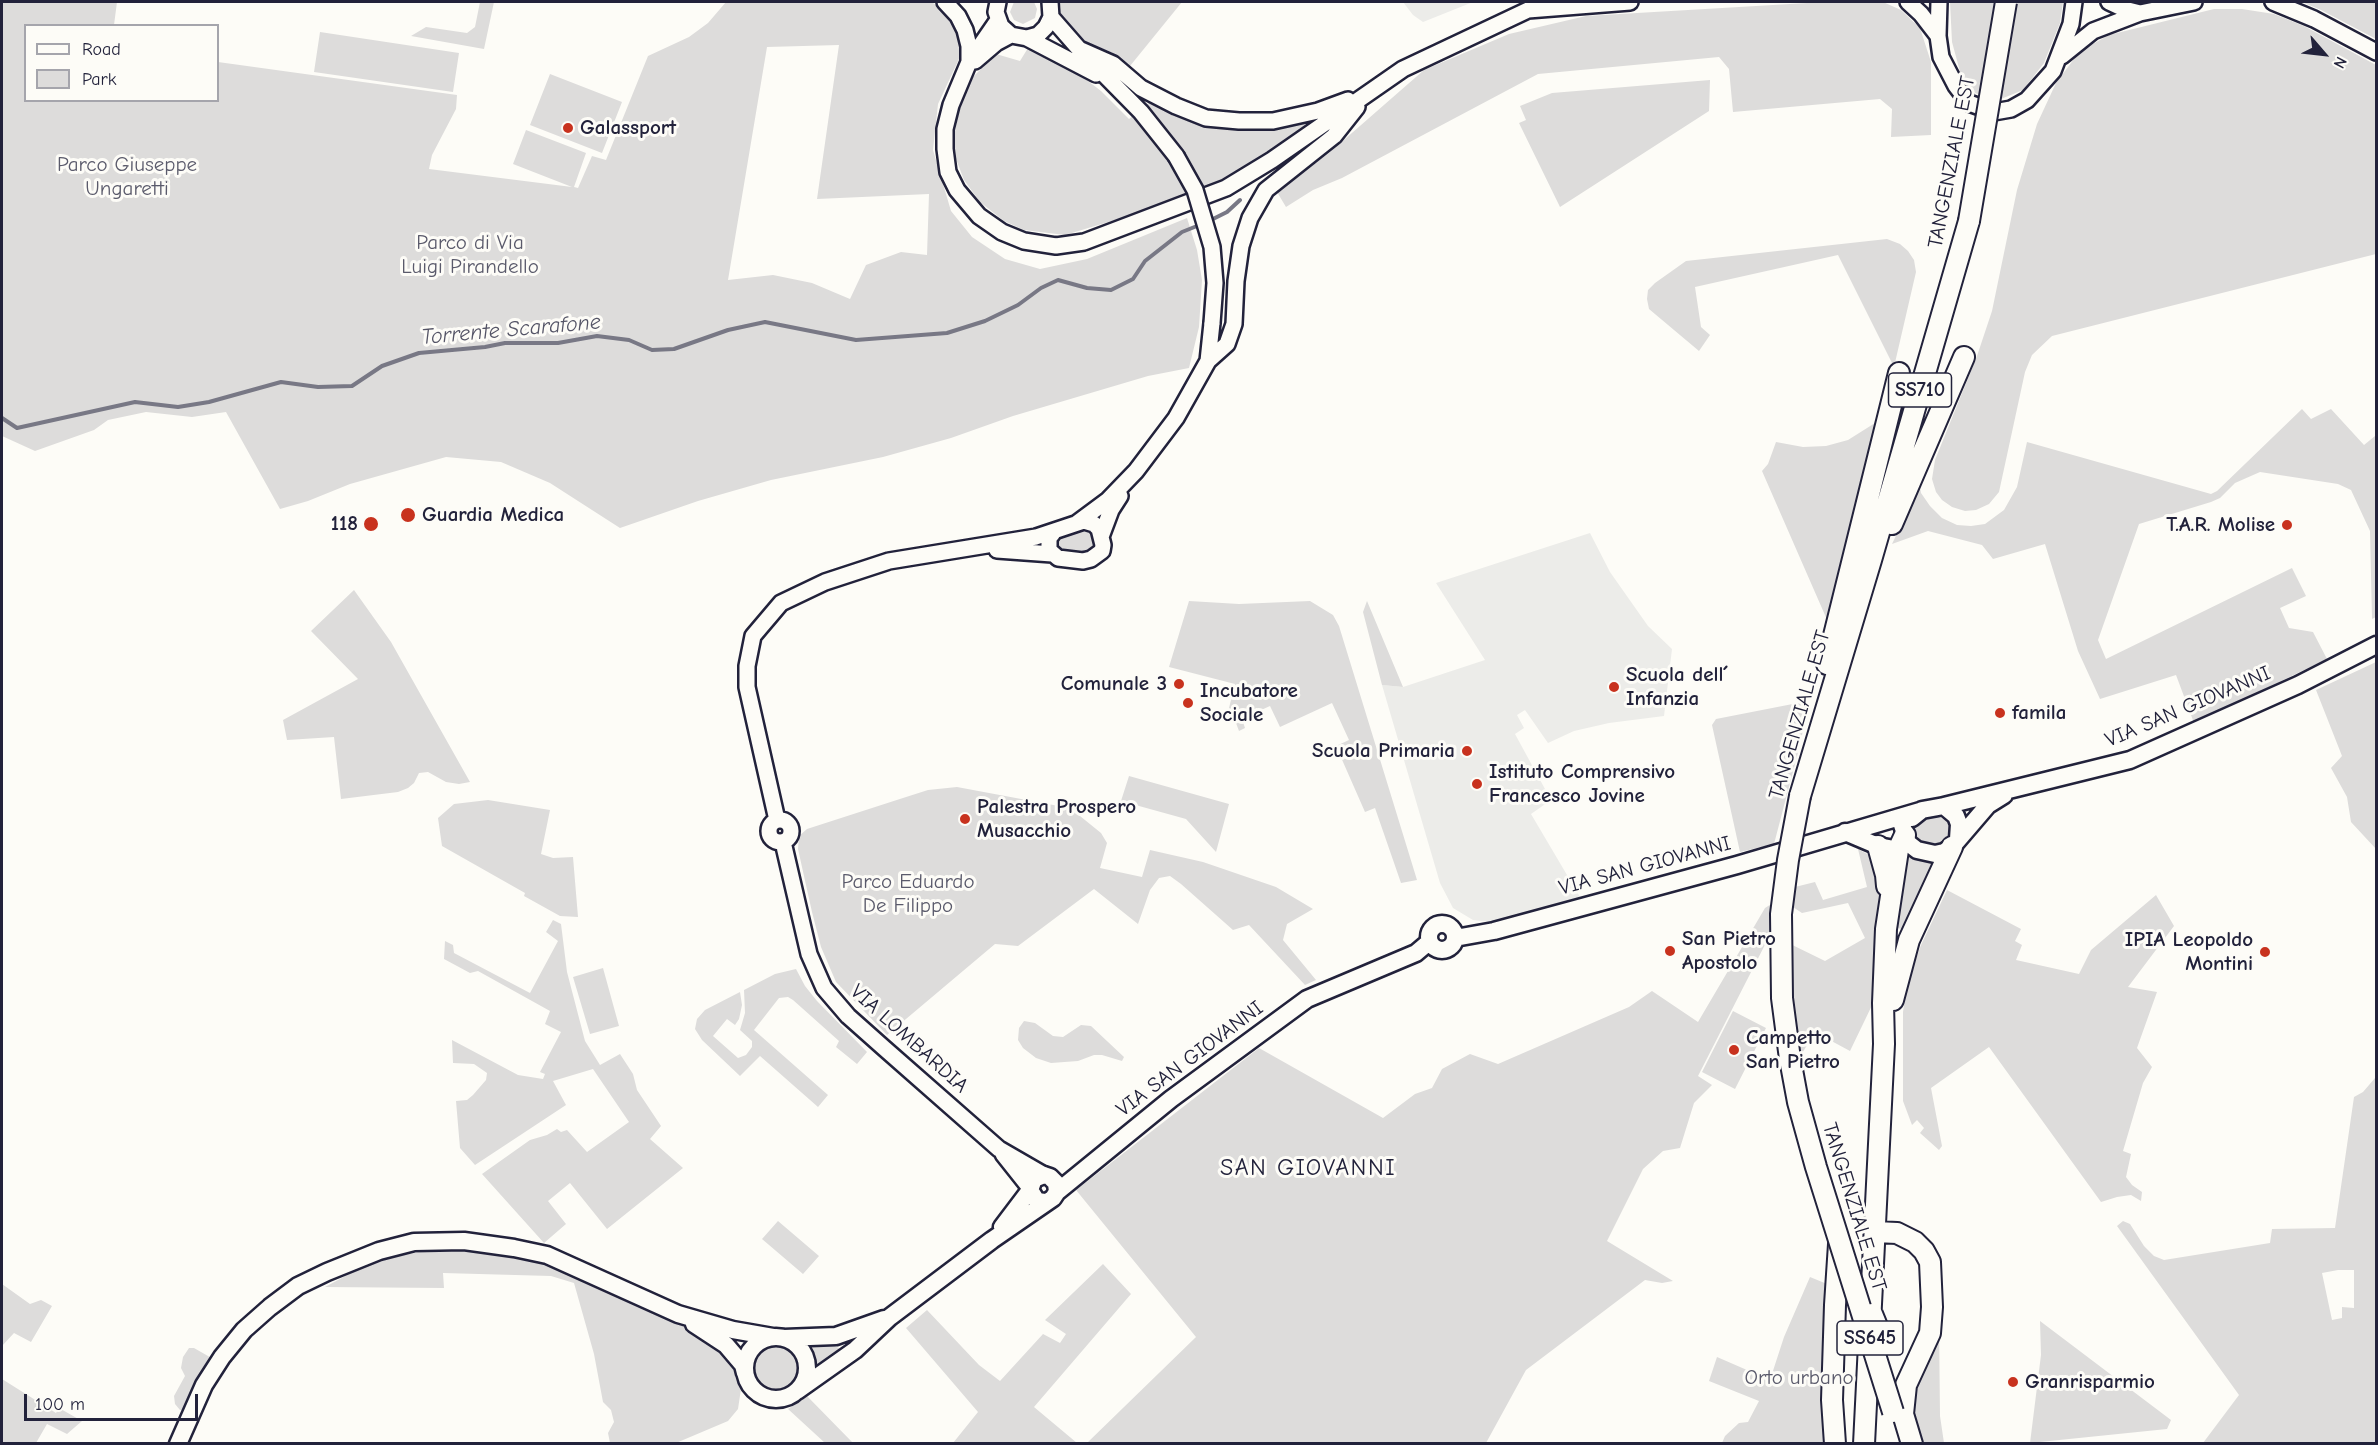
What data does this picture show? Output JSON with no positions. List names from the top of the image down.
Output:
{
  "streets": {
    "main road": [
      "TANGENZIALE EST",
      "SS710",
      "VIA SAN GIOVANNI",
      "SS645"
    ],
    "street": ["VIA LOMBARDIA"]
  },
  "crossings": [
    ["VIA SAN GIOVANNI", "VIA LOMBARDIA"]
  ],
  "districts": ["SAN GIOVANNI"],
  "water": ["Torrente Scarafone"],
  "parks": [
    "Parco Giuseppe Ungaretti",
    "Parco di Via Luigi Pirandello",
    "Parco Eduardo De Filippo",
    "Orto urbano"
  ],
  "places": [
    "Galassport",
    "Guardia Medica",
    "118",
    "T.A.R. Molise",
    "Comunale 3",
    "Scuola dell´ Infanzia",
    "Incubatore Sociale",
    "famila",
    "Scuola Primaria",
    "Istituto Comprensivo Francesco Jovine",
    "Palestra Prospero Musacchio",
    "San Pietro Apostolo",
    "IPIA Leopoldo Montini",
    "Campetto San Pietro",
    "Granrisparmio"
  ],
  "legend": ["Road", "Park"],
  "scale_bar": "100 m",
  "north": "bottom right"
}
